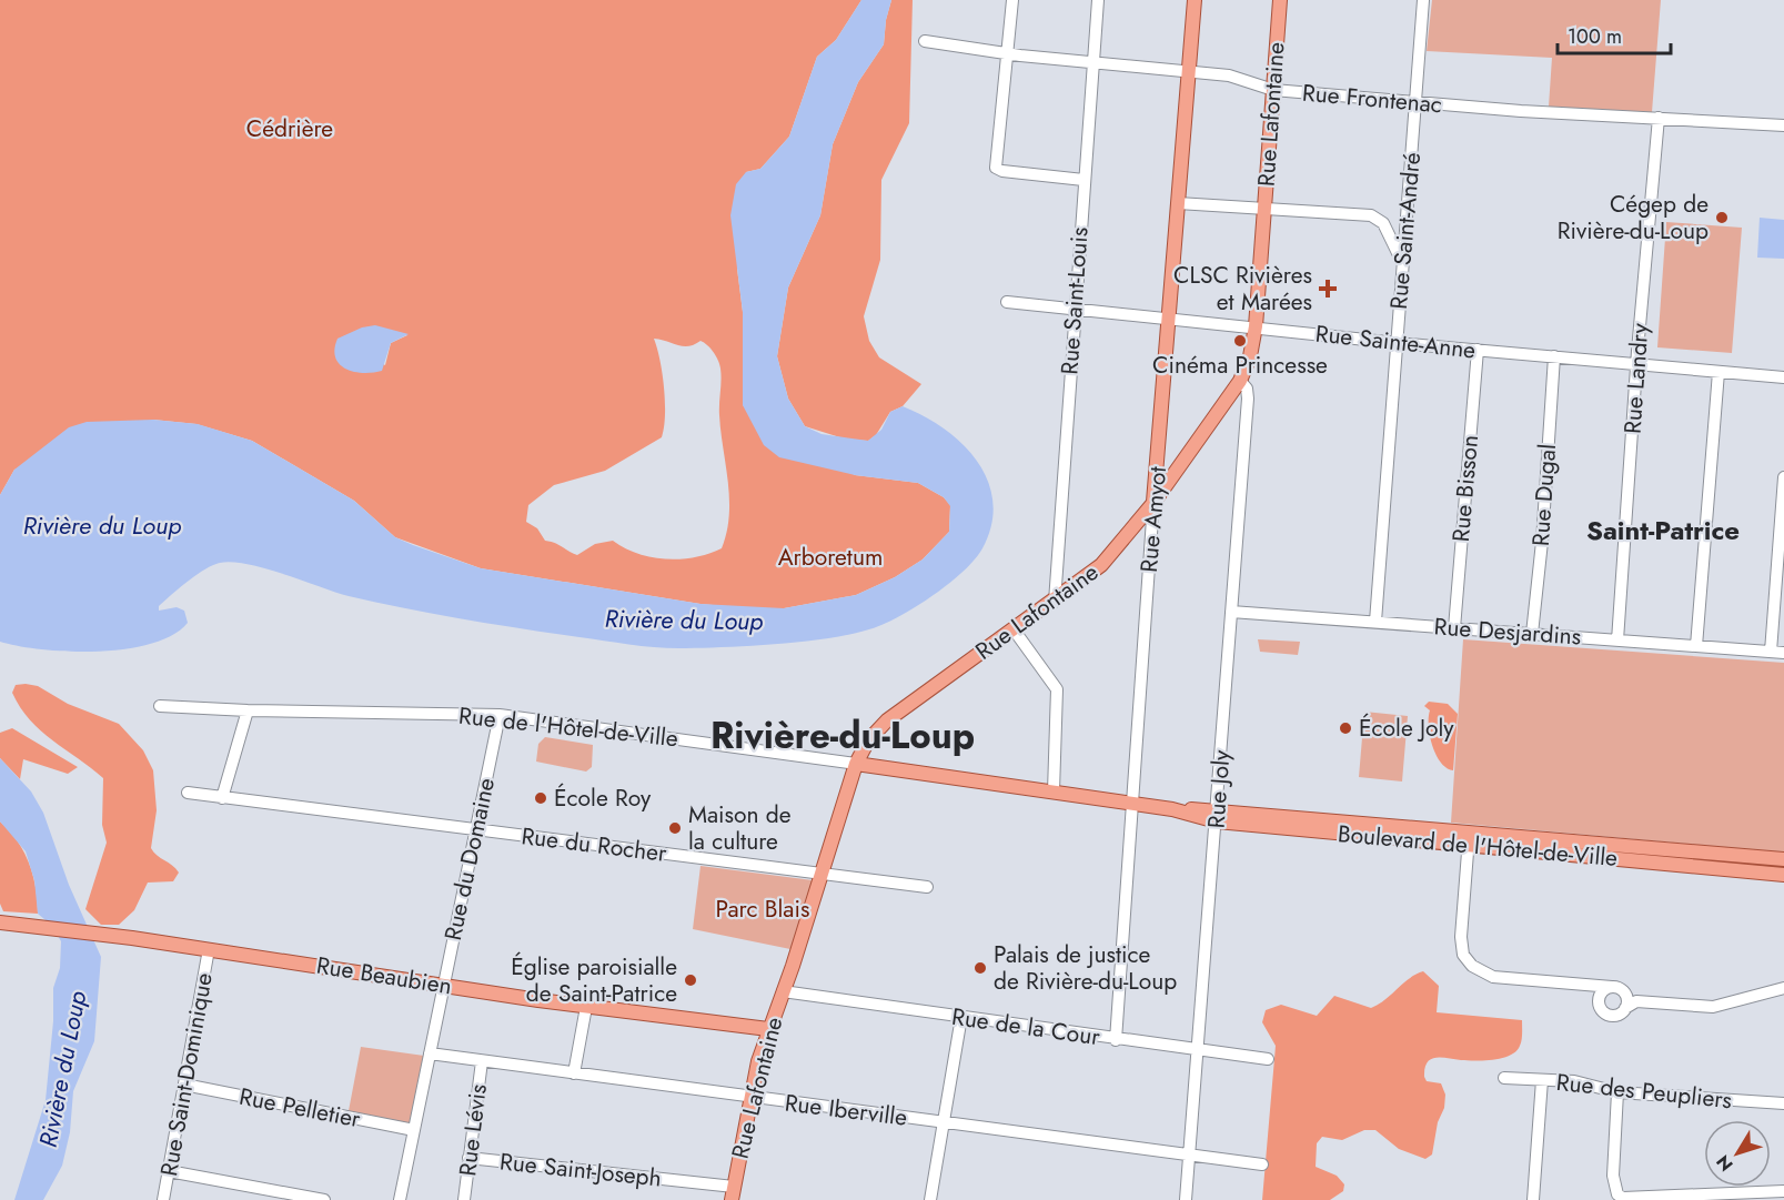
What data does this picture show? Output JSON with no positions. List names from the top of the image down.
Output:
{
  "streets": {
    "main road": [
      "Rue Lafontaine",
      "Rue Amyot",
      "Rue de l'Hôtel-de-Ville",
      "Boulevard de l'Hôtel-de-Ville",
      "Rue Beaubien"
    ],
    "street": [
      "Rue Frontenac",
      "Rue Saint-André",
      "Rue Saint-Louis",
      "Rue Sainte-Anne",
      "Rue Landry",
      "Rue Bisson",
      "Rue Dugal",
      "Rue Desjardins",
      "Rue Joly",
      "Rue du Rocher",
      "Rue du Domaine",
      "Rue de la Cour",
      "Rue Saint-Dominique",
      "Rue des Peupliers",
      "Rue Pelletier",
      "Rue Iberville",
      "Rue Lévis",
      "Rue Saint-Joseph"
    ]
  },
  "crossings": [
    ["Rue Frontenac", "Rue Lafontaine"],
    ["Rue Frontenac", "Rue Saint-André"],
    ["Rue Frontenac", "Rue Saint-Louis"],
    ["Rue Frontenac", "Rue Landry"],
    ["Rue Frontenac", "Rue Amyot"],
    ["Rue Lafontaine", "Rue Saint-Louis"],
    ["Rue Lafontaine", "Rue Sainte-Anne"],
    ["Rue Lafontaine", "Rue Amyot"],
    ["Rue Lafontaine", "Rue de l'Hôtel-de-Ville"],
    ["Rue Lafontaine", "Rue Joly"],
    ["Rue Lafontaine", "Rue du Rocher"],
    ["Rue Lafontaine", "Rue Beaubien"],
    ["Rue Lafontaine", "Rue de la Cour"],
    ["Rue Lafontaine", "Rue Iberville"],
    ["Rue Lafontaine", "Rue Saint-Joseph"],
    ["Rue Saint-André", "Rue Sainte-Anne"],
    ["Rue Saint-André", "Rue Desjardins"],
    ["Rue Saint-Louis", "Rue Sainte-Anne"],
    ["Rue Sainte-Anne", "Rue Landry"],
    ["Rue Sainte-Anne", "Rue Bisson"],
    ["Rue Sainte-Anne", "Rue Dugal"],
    ["Rue Sainte-Anne", "Rue Amyot"],
    ["Rue Landry", "Rue Desjardins"],
    ["Rue Bisson", "Rue Desjardins"],
    ["Rue Dugal", "Rue Desjardins"],
    ["Rue Amyot", "Rue de l'Hôtel-de-Ville"],
    ["Rue Amyot", "Boulevard de l'Hôtel-de-Ville"],
    ["Rue Amyot", "Rue de la Cour"],
    ["Rue Desjardins", "Rue Joly"],
    ["Rue de l'Hôtel-de-Ville", "Boulevard de l'Hôtel-de-Ville"],
    ["Rue de l'Hôtel-de-Ville", "Rue du Domaine"],
    ["Rue Joly", "Boulevard de l'Hôtel-de-Ville"],
    ["Rue Joly", "Rue de la Cour"],
    ["Rue Joly", "Rue Iberville"],
    ["Rue du Rocher", "Rue du Domaine"],
    ["Rue du Domaine", "Rue Beaubien"],
    ["Rue du Domaine", "Rue Pelletier"],
    ["Rue du Domaine", "Rue Iberville"],
    ["Rue Beaubien", "Rue Saint-Dominique"],
    ["Rue Saint-Dominique", "Rue Pelletier"],
    ["Rue Iberville", "Rue Lévis"],
    ["Rue Lévis", "Rue Saint-Joseph"]
  ],
  "districts": ["Saint-Patrice", "Rivière-du-Loup"],
  "water": ["Rivière du Loup"],
  "parks": ["Cédrière", "Arboretum", "Parc Blais"],
  "places": {
    "other": [
      "Cégep de Rivière-du-Loup",
      "Cinéma Princesse",
      "École Joly",
      "École Roy",
      "Maison de la culture",
      "Palais de justice de Rivière-du-Loup",
      "Église paroisialle de Saint-Patrice"
    ],
    "health": ["CLSC Rivières et Marées"]
  },
  "scale_bar": "100 m",
  "north": "bottom left"
}
